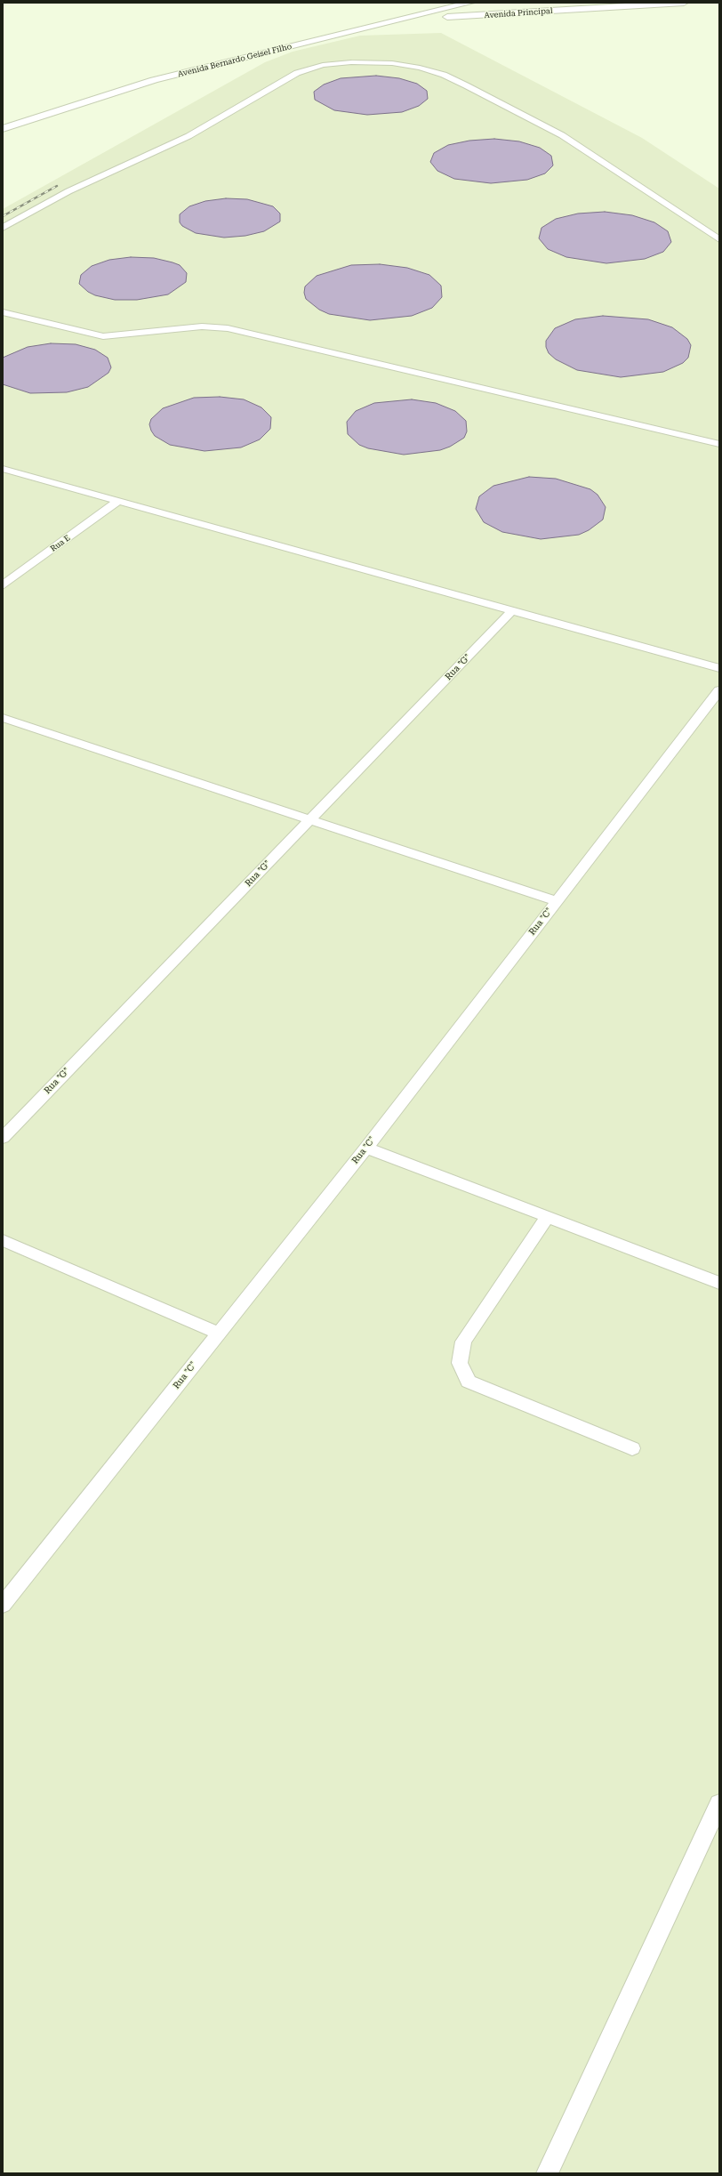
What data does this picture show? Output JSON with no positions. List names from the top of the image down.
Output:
{
  "streets": {
    "street": ["Avenida Principal", "Avenida Bernardo Geisel Filho"],
    "lane": ["Rua E", "Rua \"G\"", "Rua \"C\""]
  },
  "crossings": [
    ["Avenida Principal", "Avenida Bernardo Geisel Filho"]
  ]
}
